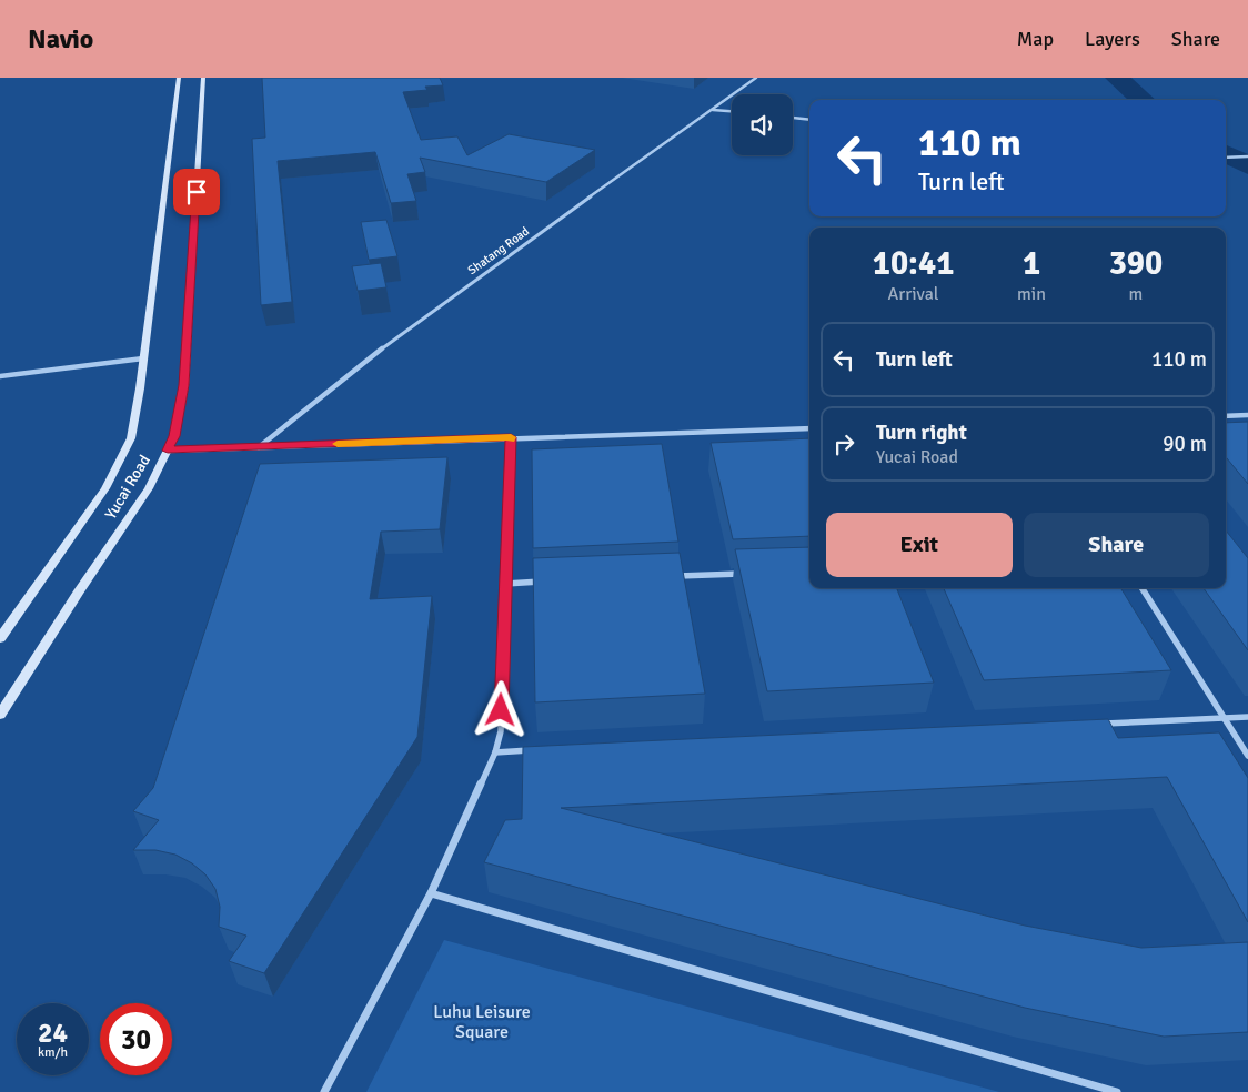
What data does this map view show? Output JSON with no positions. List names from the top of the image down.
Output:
{
  "streets": {
    "main road": ["Yucai Road"],
    "street": ["Shatang Road"]
  },
  "parks": ["Luhu Leisure Square"],
  "page": {
    "header": "Navio",
    "nav": ["Map", "Layers", "Share"],
    "turn": ["110 m", "Turn left"],
    "eta": [
      "10:41",
      "Arrival",
      "1",
      "min",
      "390",
      "m"
    ],
    "list": [
      {
        "name": "Turn left",
        "value": "110 m"
      },
      {
        "name": "Turn right",
        "note": "Yucai Road",
        "value": "90 m"
      }
    ],
    "buttons": ["Exit", "Share"],
    "speed": "24 km/h",
    "limit": "30"
  }
}
